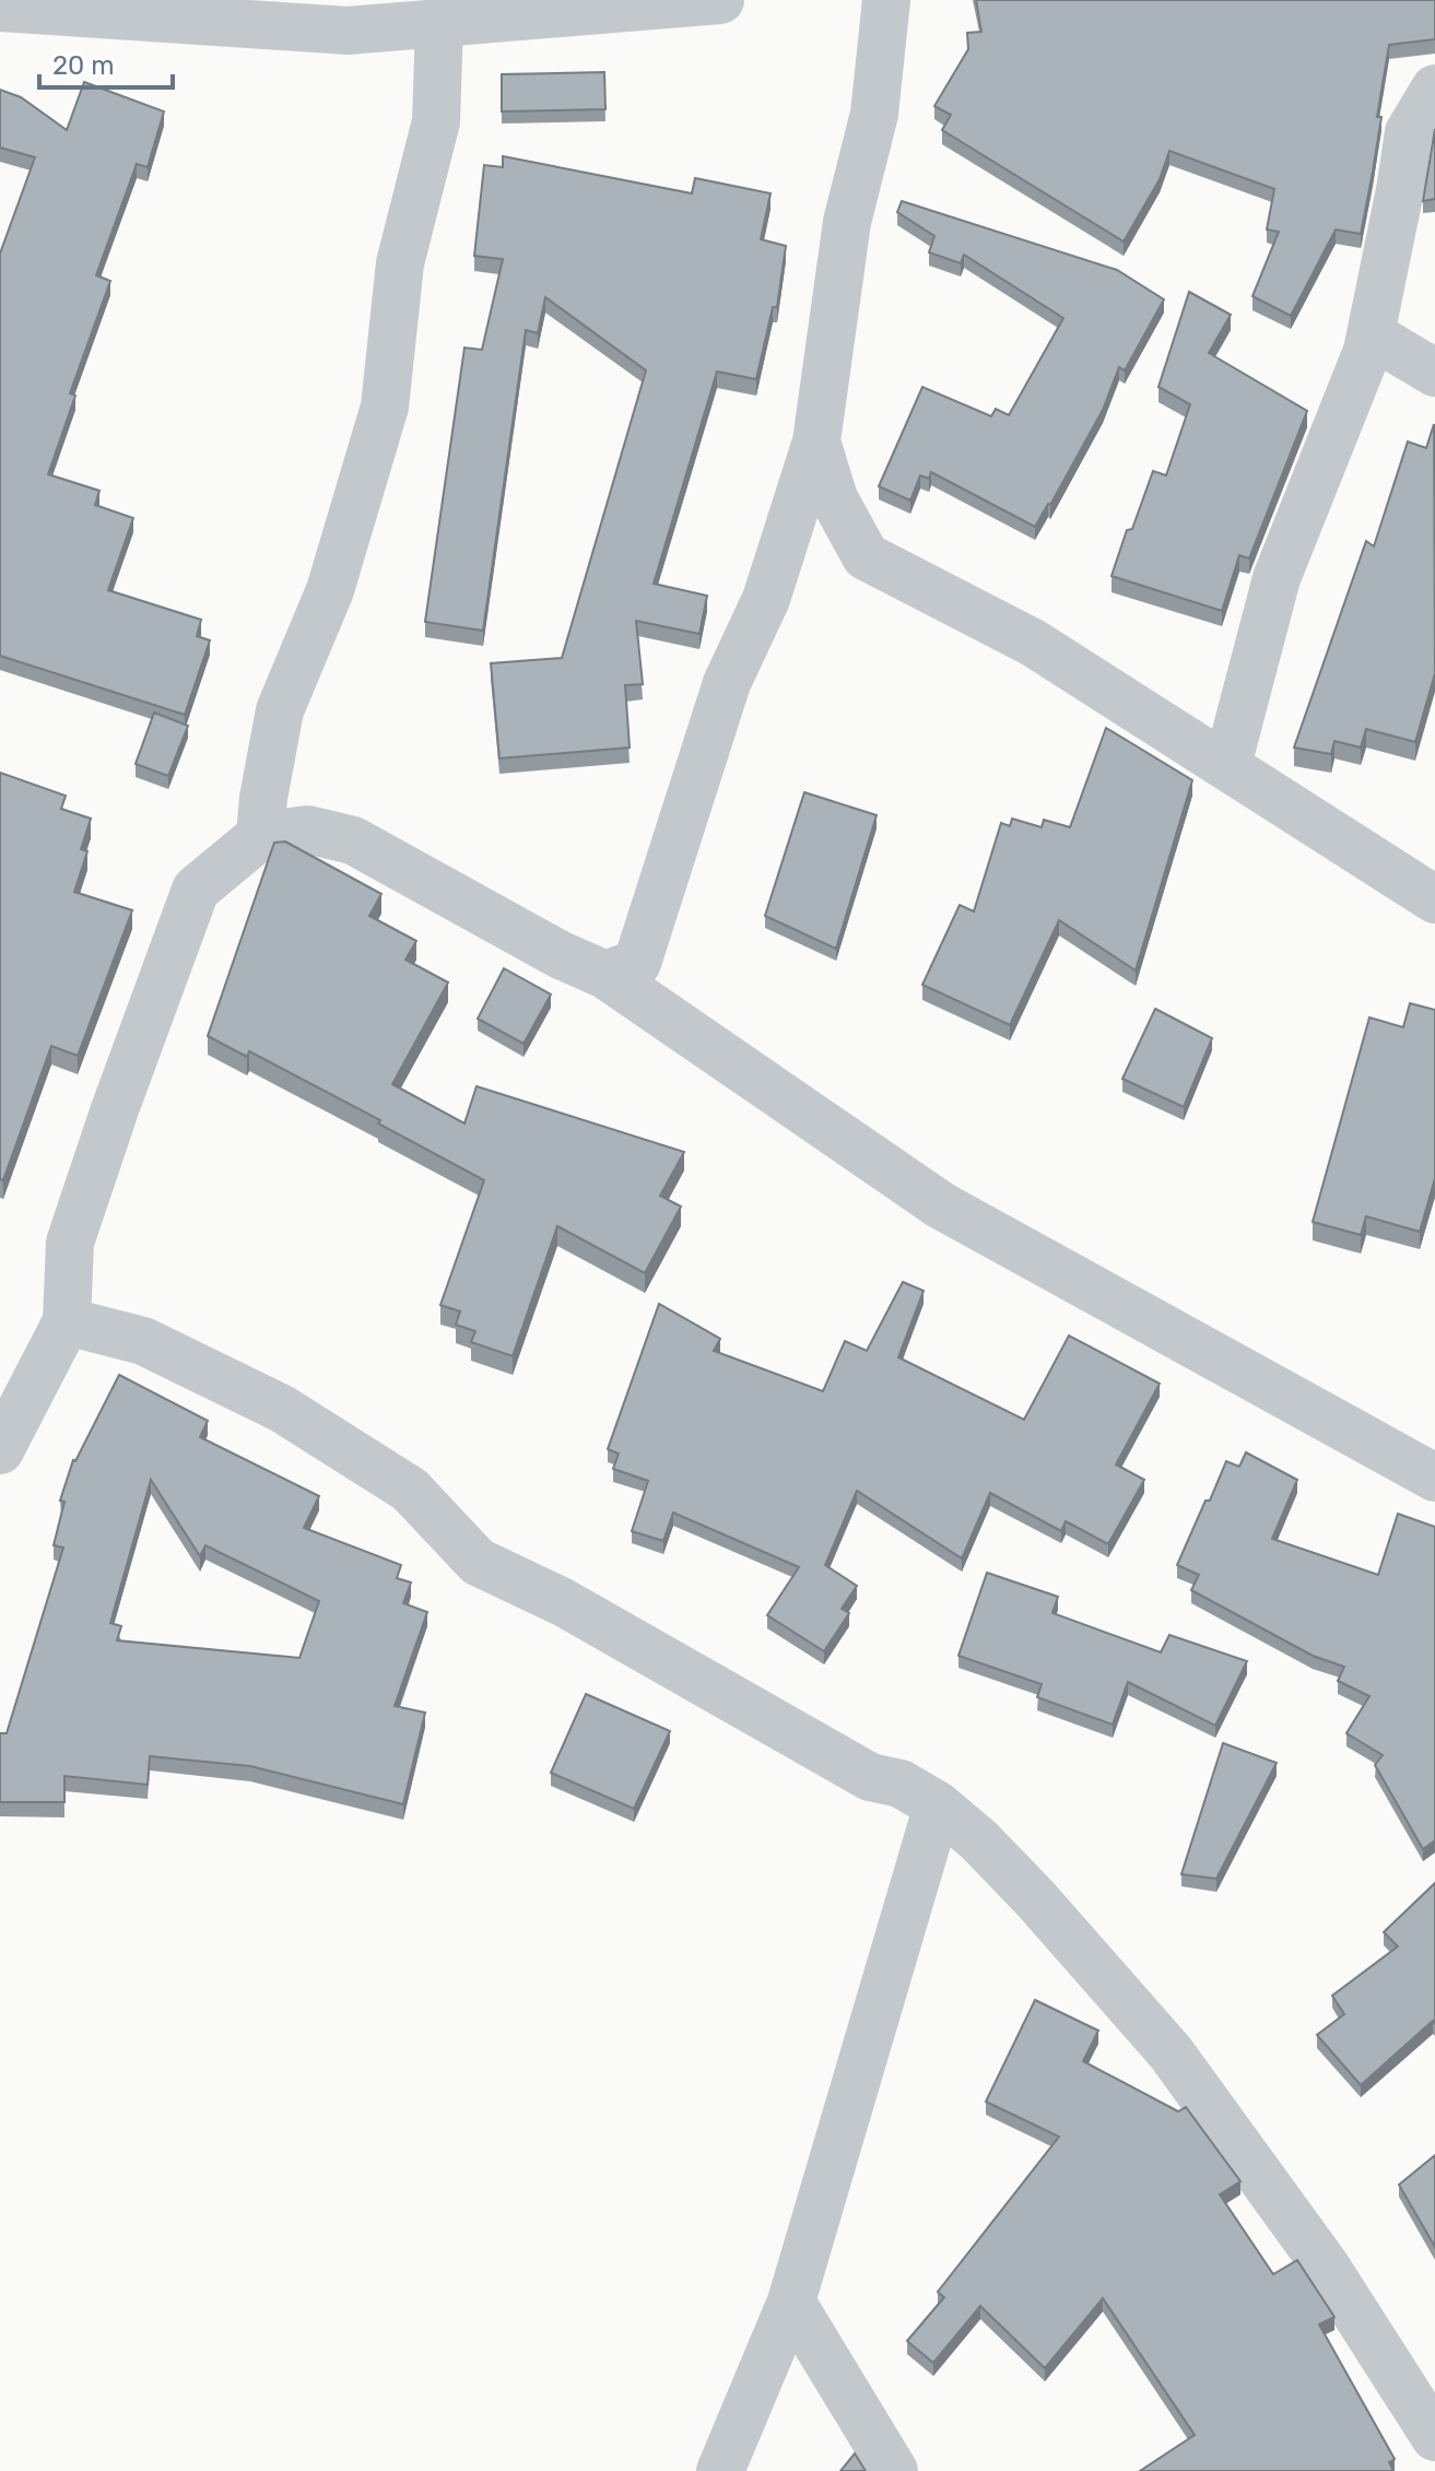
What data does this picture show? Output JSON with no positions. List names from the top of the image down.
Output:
{
  "scale_bar": "20 m"
}
